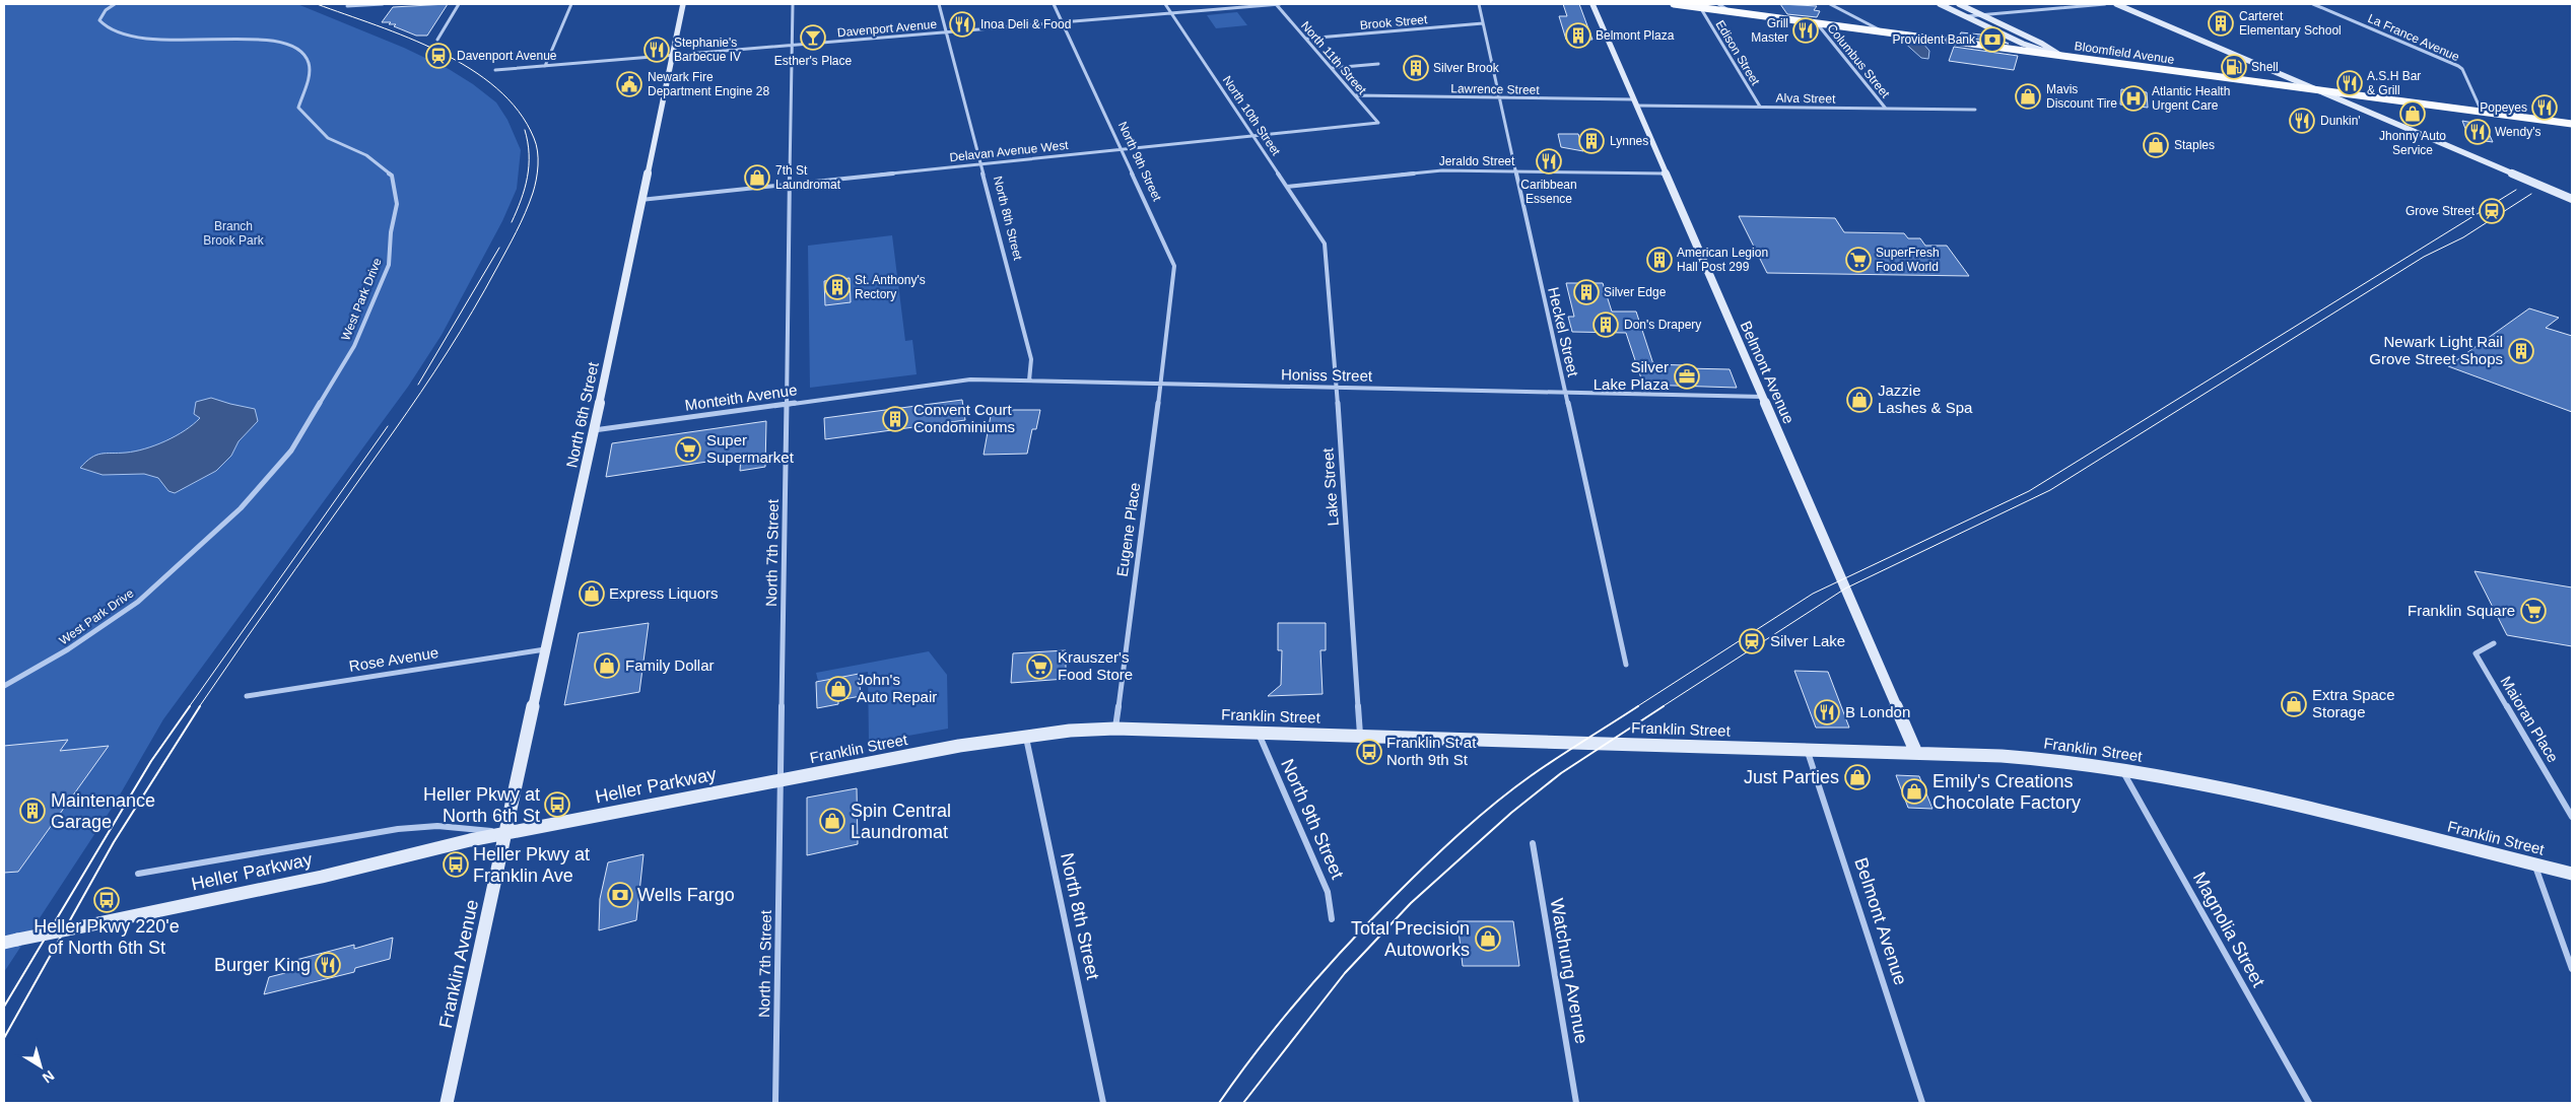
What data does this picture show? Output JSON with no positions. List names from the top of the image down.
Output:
{
  "streets": {
    "main road": ["Bloomfield Avenue"],
    "street": [
      "Brook Street",
      "Davenport Avenue",
      "La France Avenue",
      "Edison Street",
      "North 11th Street",
      "Columbus Street",
      "Lawrence Street",
      "Alva Street",
      "North 10th Street",
      "Delavan Avenue West",
      "North 9th Street",
      "Jeraldo Street",
      "North 8th Street",
      "West Park Drive",
      "Heckel Street",
      "Belmont Avenue",
      "Honiss Street",
      "Monteith Avenue",
      "North 6th Street",
      "Lake Street",
      "Eugene Place",
      "North 7th Street",
      "Rose Avenue",
      "Franklin Street",
      "Maioran Place",
      "Heller Parkway",
      "Magnolia Street",
      "Franklin Avenue",
      "Watchung Avenue"
    ]
  },
  "crossings": [
    ["Brook Street", "North 11th Street"],
    ["Brook Street", "Heckel Street"],
    ["Davenport Avenue", "North 11th Street"],
    ["Davenport Avenue", "North 10th Street"],
    ["Davenport Avenue", "North 9th Street"],
    ["Davenport Avenue", "North 8th Street"],
    ["Davenport Avenue", "North 6th Street"],
    ["Davenport Avenue", "North 7th Street"],
    ["La France Avenue", "Bloomfield Avenue"],
    ["Edison Street", "Bloomfield Avenue"],
    ["Edison Street", "Alva Street"],
    ["Bloomfield Avenue", "Columbus Street"],
    ["North 11th Street", "Lawrence Street"],
    ["North 11th Street", "Delavan Avenue West"],
    ["Columbus Street", "Alva Street"],
    ["Lawrence Street", "Alva Street"],
    ["Lawrence Street", "Heckel Street"],
    ["Lawrence Street", "Belmont Avenue"],
    ["Alva Street", "Belmont Avenue"],
    ["North 10th Street", "Delavan Avenue West"],
    ["North 10th Street", "Jeraldo Street"],
    ["North 10th Street", "Lake Street"],
    ["Delavan Avenue West", "North 9th Street"],
    ["Delavan Avenue West", "North 8th Street"],
    ["Delavan Avenue West", "North 6th Street"],
    ["Delavan Avenue West", "North 7th Street"],
    ["North 9th Street", "Eugene Place"],
    ["North 9th Street", "Franklin Street"],
    ["Jeraldo Street", "Heckel Street"],
    ["Jeraldo Street", "Belmont Avenue"],
    ["North 8th Street", "Honiss Street"],
    ["North 8th Street", "Franklin Street"],
    ["Heckel Street", "Honiss Street"],
    ["Belmont Avenue", "Honiss Street"],
    ["Belmont Avenue", "Franklin Street"],
    ["Honiss Street", "Monteith Avenue"],
    ["Honiss Street", "Lake Street"],
    ["Honiss Street", "Eugene Place"],
    ["Monteith Avenue", "North 6th Street"],
    ["Monteith Avenue", "North 7th Street"],
    ["North 6th Street", "Rose Avenue"],
    ["North 6th Street", "Heller Parkway"],
    ["North 6th Street", "Franklin Avenue"],
    ["Lake Street", "Franklin Street"],
    ["Eugene Place", "Franklin Street"],
    ["North 7th Street", "Franklin Street"],
    ["North 7th Street", "Heller Parkway"],
    ["Franklin Street", "Heller Parkway"],
    ["Franklin Street", "Magnolia Street"],
    ["Heller Parkway", "Franklin Avenue"]
  ],
  "parks": ["Branch Brook Park"],
  "places": {
    "building": [
      "Carteret Elementary School",
      "Belmont Plaza",
      "Silver Brook",
      "Lynnes",
      "American Legion Hall Post 299",
      "St. Anthony's Rectory",
      "Silver Edge",
      "Don's Drapery",
      "Newark Light Rail Grove Street Shops",
      "Convent Court Condominiums",
      "Maintenance Garage"
    ],
    "restaurant": [
      "Inoa Deli & Food",
      "Grill Master",
      "Stephanie's Barbecue IV",
      "A.S.H Bar & Grill",
      "Popeyes",
      "Dunkin'",
      "Wendy's",
      "Caribbean Essence",
      "B London",
      "Burger King"
    ],
    "bar": ["Esther's Place"],
    "bank": ["Provident Bank", "Wells Fargo"],
    "station": ["Davenport Avenue", "Grove Street", "Silver Lake"],
    "fuel station": ["Shell"],
    "public building": ["Newark Fire Department Engine 28"],
    "shop": [
      "Mavis Discount Tire",
      "Jhonny Auto Service",
      "Staples",
      "7th St Laundromat",
      "Jazzie Lashes & Spa",
      "Express Liquors",
      "Family Dollar",
      "John's Auto Repair",
      "Extra Space Storage",
      "Just Parties",
      "Emily's Creations Chocolate Factory",
      "Spin Central Laundromat",
      "Total Precision Autoworks"
    ],
    "hospital": ["Atlantic Health Urgent Care"],
    "supermarket": [
      "SuperFresh Food World",
      "Super Supermarket",
      "Franklin Square",
      "Krauszer's Food Store"
    ],
    "office": ["Silver Lake Plaza"],
    "bus stop": [
      "Franklin St at North 9th St",
      "Heller Pkwy at North 6th St",
      "Heller Pkwy at Franklin Ave",
      "Heller Pkwy 220'e of North 6th St"
    ]
  },
  "north": "bottom right"
}
